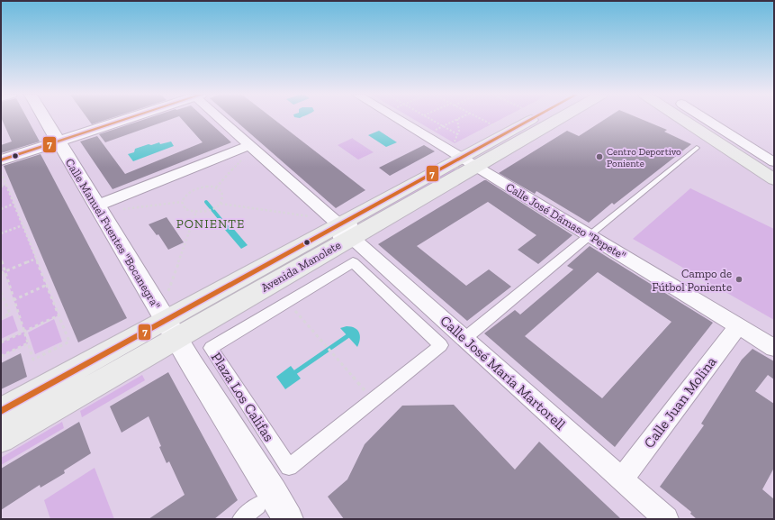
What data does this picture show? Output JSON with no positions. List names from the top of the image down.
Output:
{
  "streets": {
    "main road": ["Avenida Manolete"],
    "street": [
      "Calle José Dámaso \"Pepete\"",
      "Calle Manuel Fuentes \"Bocanegra\"",
      "Calle José María Martorell",
      "Plaza Los Califas",
      "Calle Juan Molina"
    ]
  },
  "crossings": [
    ["Calle José Dámaso \"Pepete\"", "Avenida Manolete"],
    ["Calle José Dámaso \"Pepete\"", "Calle Juan Molina"],
    ["Calle Manuel Fuentes \"Bocanegra\"", "Avenida Manolete"],
    ["Avenida Manolete", "Calle José María Martorell"],
    ["Calle José María Martorell", "Calle Juan Molina"]
  ],
  "districts": ["PONIENTE"],
  "places": ["Centro Deportivo Poniente", "Campo de Fútbol Poniente"],
  "lines": ["transit line 7"]
}
